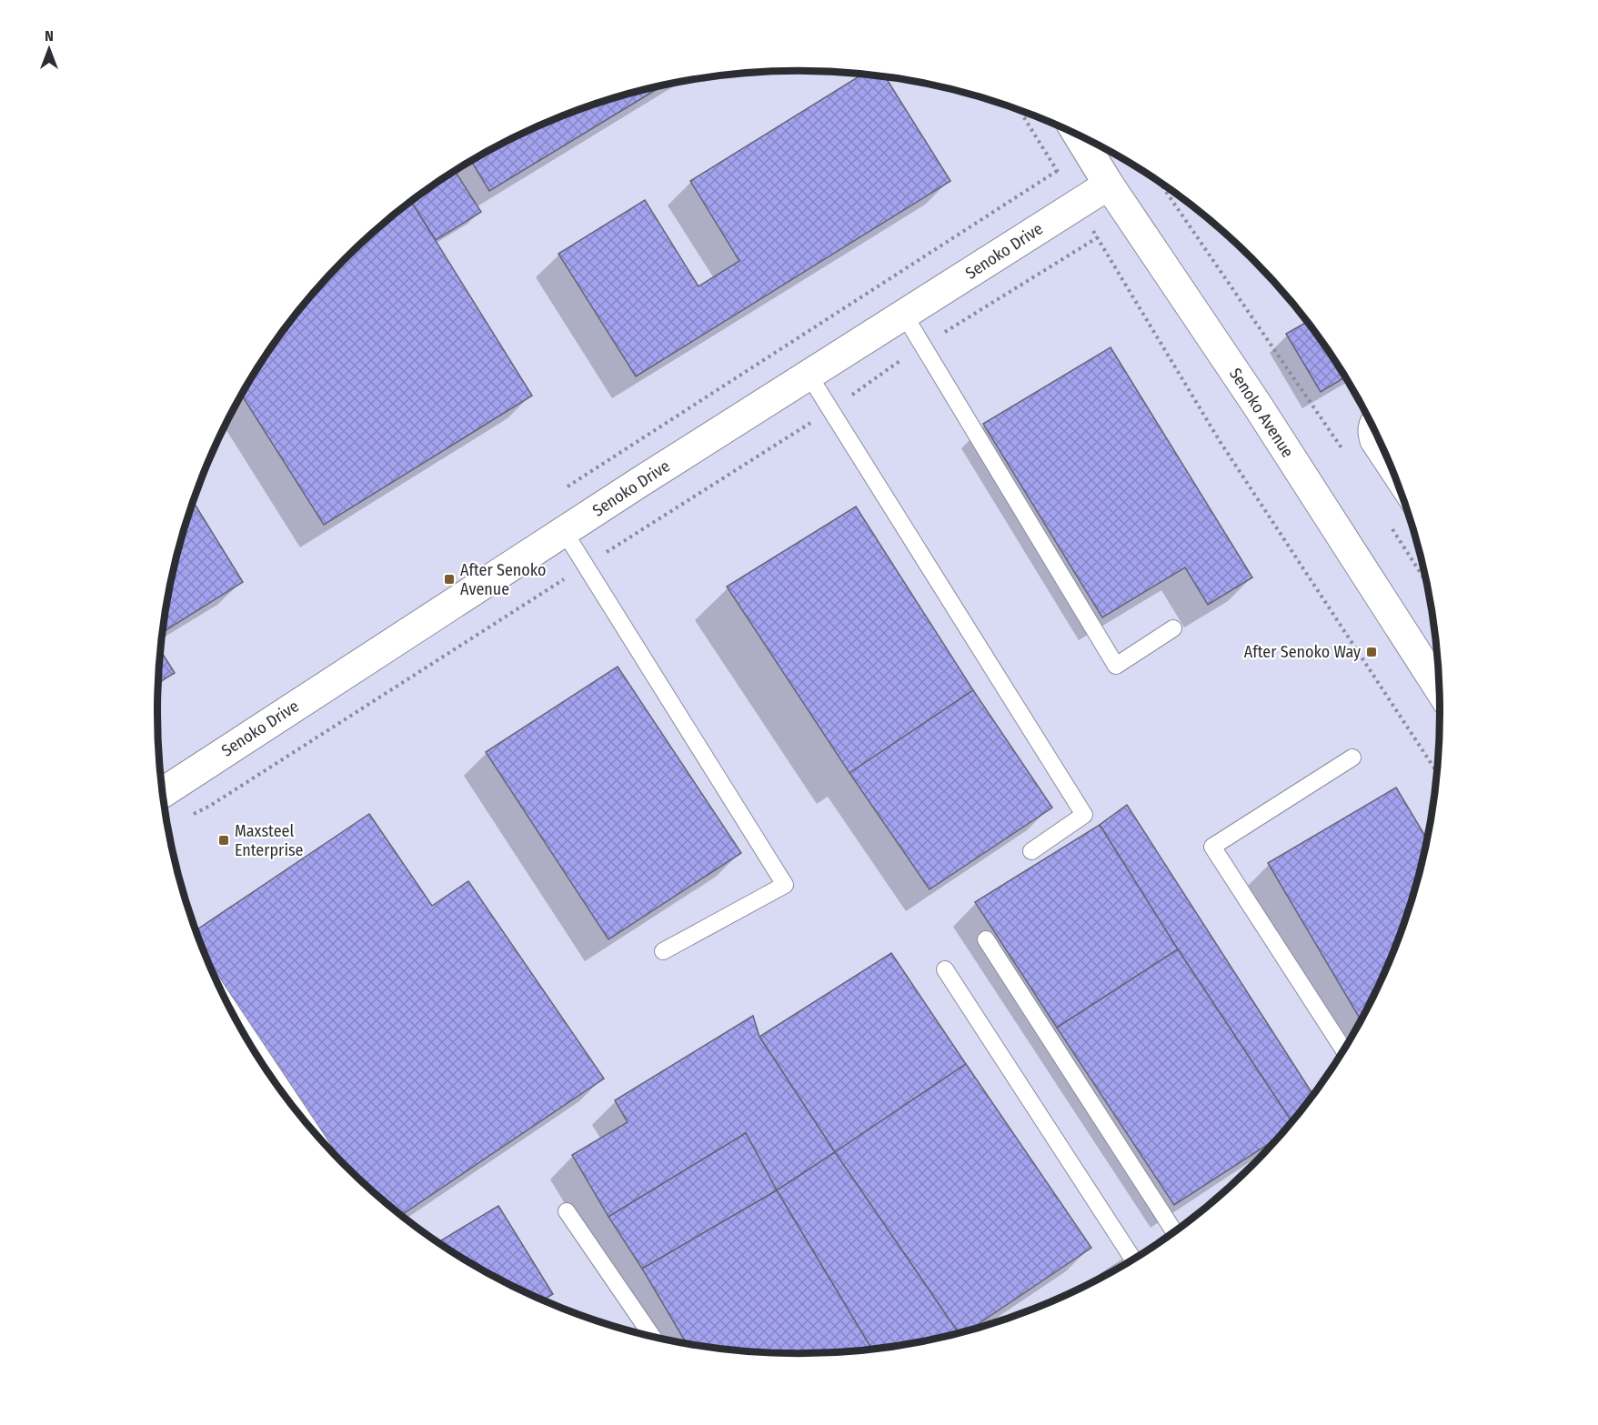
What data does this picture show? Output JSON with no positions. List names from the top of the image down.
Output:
{
  "streets": {
    "street": ["Senoko Drive", "Senoko Avenue"]
  },
  "crossings": [
    ["Senoko Drive", "Senoko Avenue"]
  ],
  "places": {
    "transit": ["After Senoko Avenue", "After Senoko Way", "Maxsteel Enterprise"]
  },
  "north": "top"
}
